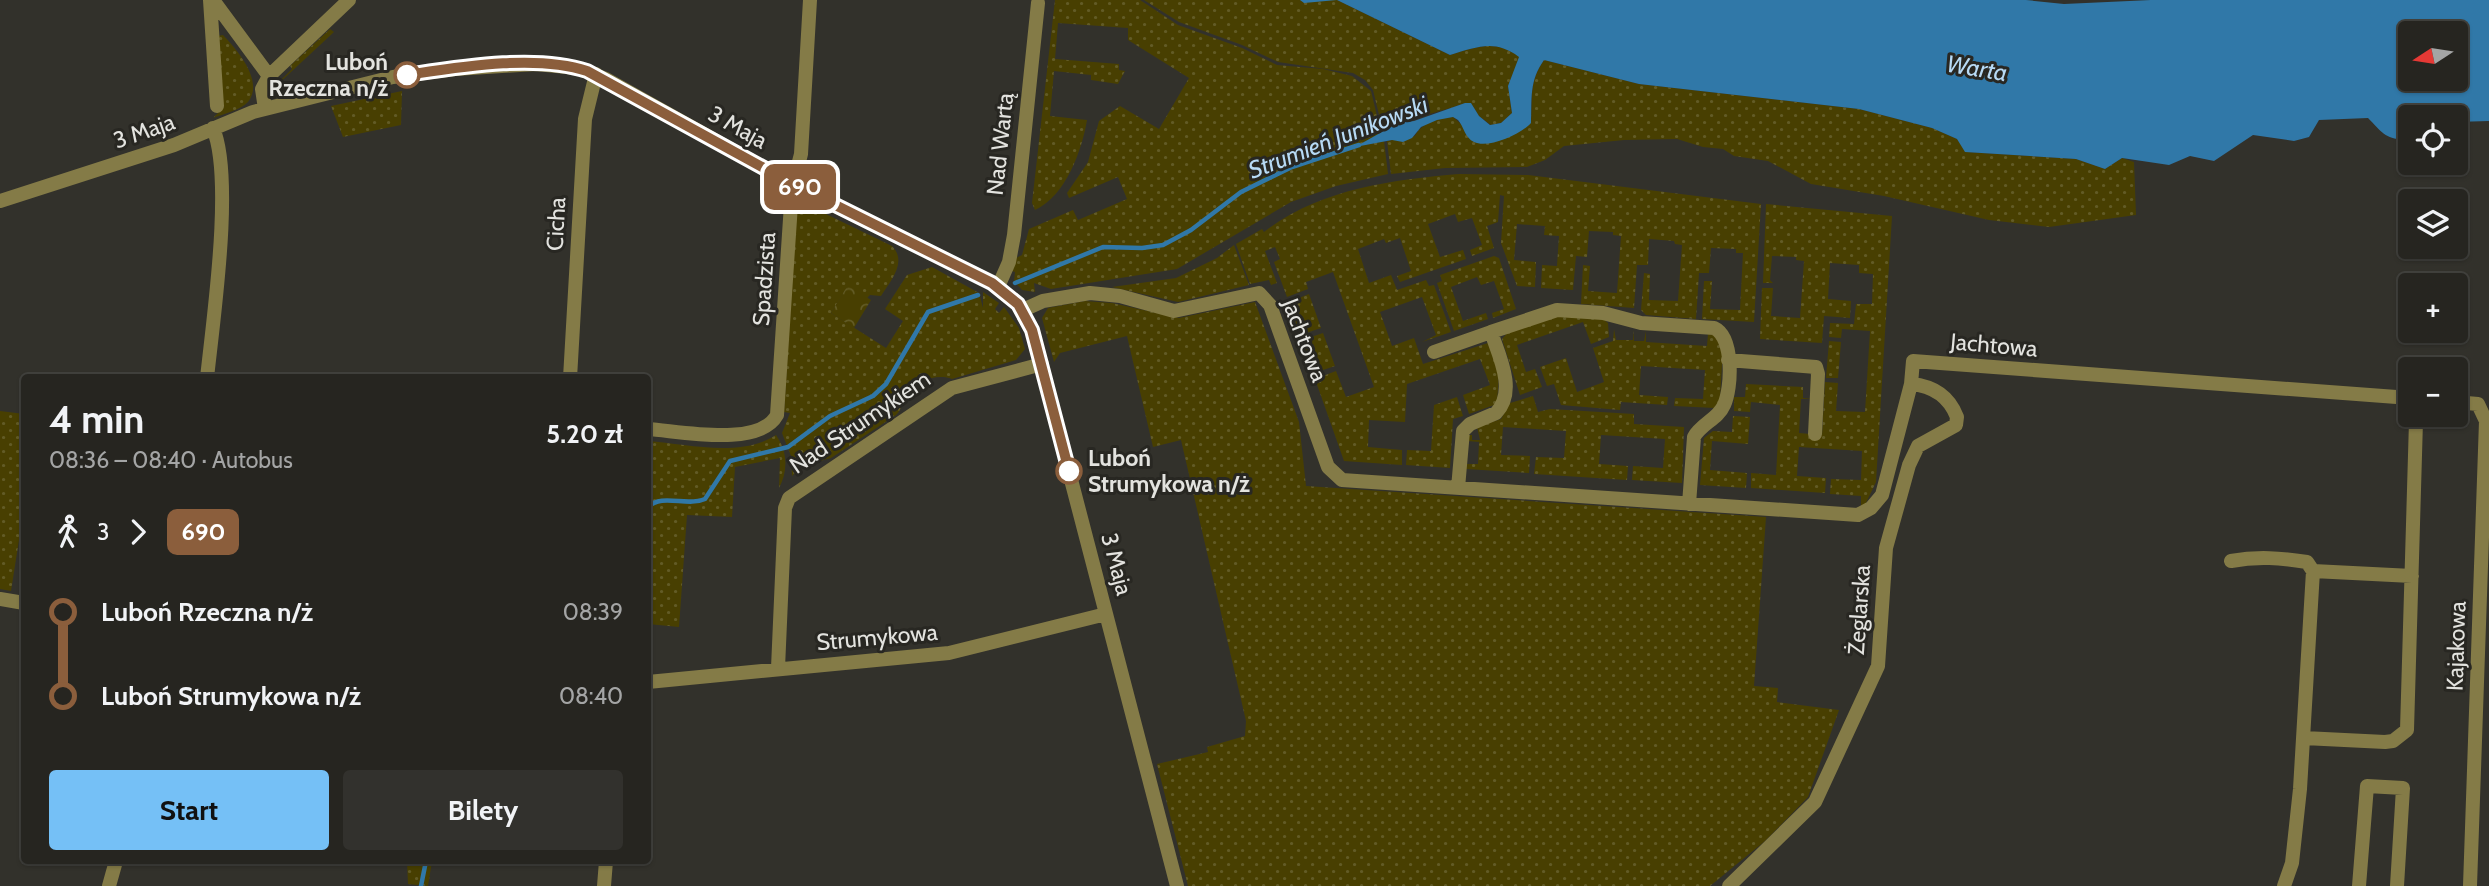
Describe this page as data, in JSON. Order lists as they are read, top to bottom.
{
  "streets": {
    "street": [
      "3 Maja",
      "Nad Wartą",
      "Cicha",
      "Spadzista",
      "Jachtowa",
      "Nad Strumykiem",
      "Żeglarska",
      "Strumykowa",
      "Kajakowa"
    ]
  },
  "crossings": [
    ["3 Maja", "Nad Wartą"],
    ["3 Maja", "Cicha"],
    ["3 Maja", "Spadzista"],
    ["3 Maja", "Jachtowa"],
    ["3 Maja", "Nad Strumykiem"],
    ["3 Maja", "Strumykowa"],
    ["Jachtowa", "Żeglarska"],
    ["Nad Strumykiem", "Strumykowa"]
  ],
  "water": ["Warta", "Strumień Junikowski"],
  "places": ["Luboń Rzeczna n/ż", "Luboń Strumykowa n/ż"],
  "lines": ["bus line 690"],
  "north": "left",
  "page": {
    "on_map": "690",
    "map_buttons": ["+", "−"],
    "heading": ["4 min", "08:36 – 08:40 · Autobus", "5.20 zł"],
    "legs": ["3", "690"],
    "list": [
      {
        "name": "Luboń Rzeczna n/ż",
        "value": "08:39"
      },
      {
        "name": "Luboń Strumykowa n/ż",
        "value": "08:40"
      }
    ],
    "buttons": ["Start", "Bilety"]
  }
}
